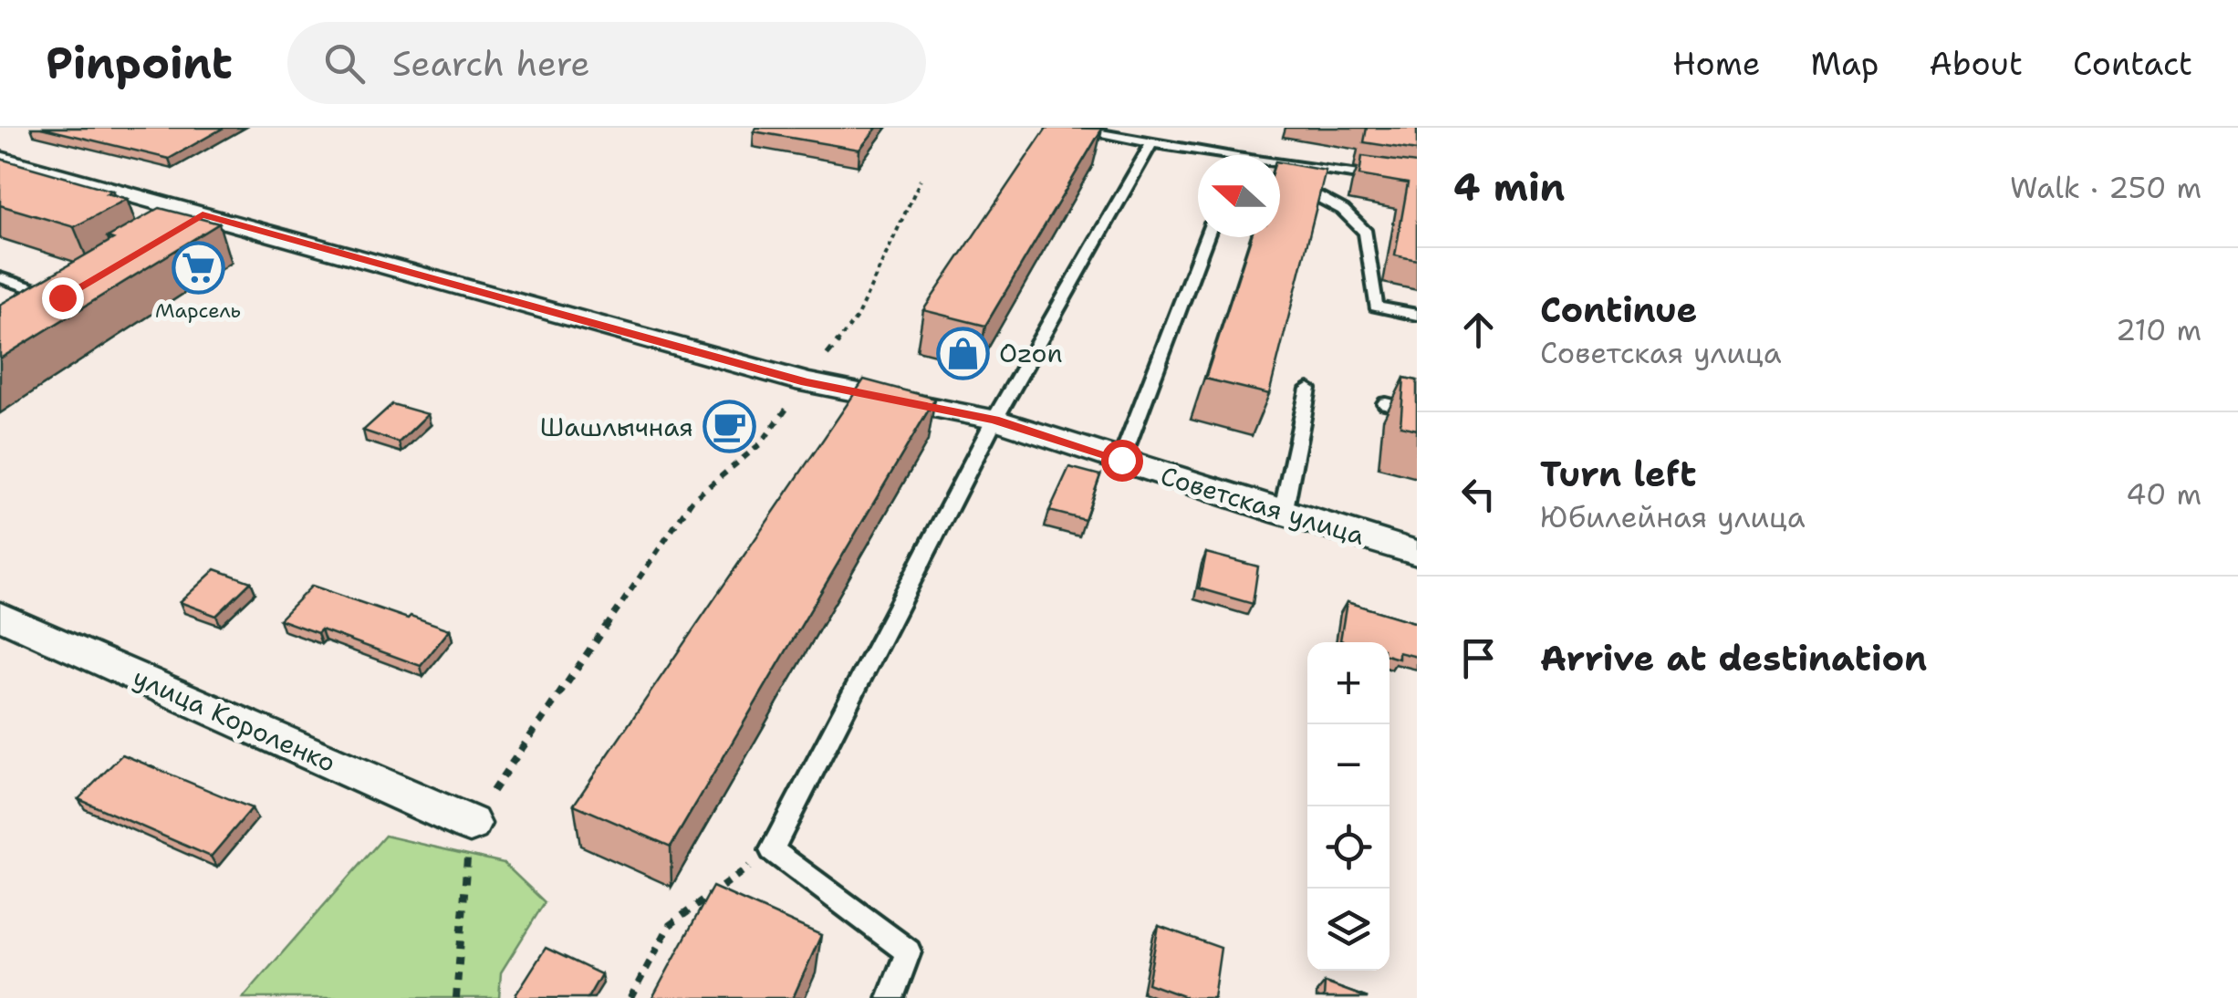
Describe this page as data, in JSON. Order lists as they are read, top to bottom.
{
  "streets": {
    "street": ["Советская улица", "улица Короленко"]
  },
  "places": {
    "supermarket": ["Марсель"],
    "shop": ["Ozon"],
    "cafe": ["Шашлычная"]
  },
  "north": "left",
  "page": {
    "header": "Pinpoint",
    "search": "Search here",
    "nav": [
      "Home",
      "Map",
      "About",
      "Contact"
    ],
    "heading": ["4 min", "Walk · 250 m"],
    "list": [
      ["Continue", "Советская улица", "210 m"],
      ["Turn left", "Юбилейная улица", "40 m"],
      "Arrive at destination"
    ],
    "map_buttons": ["+", "−"]
  }
}
